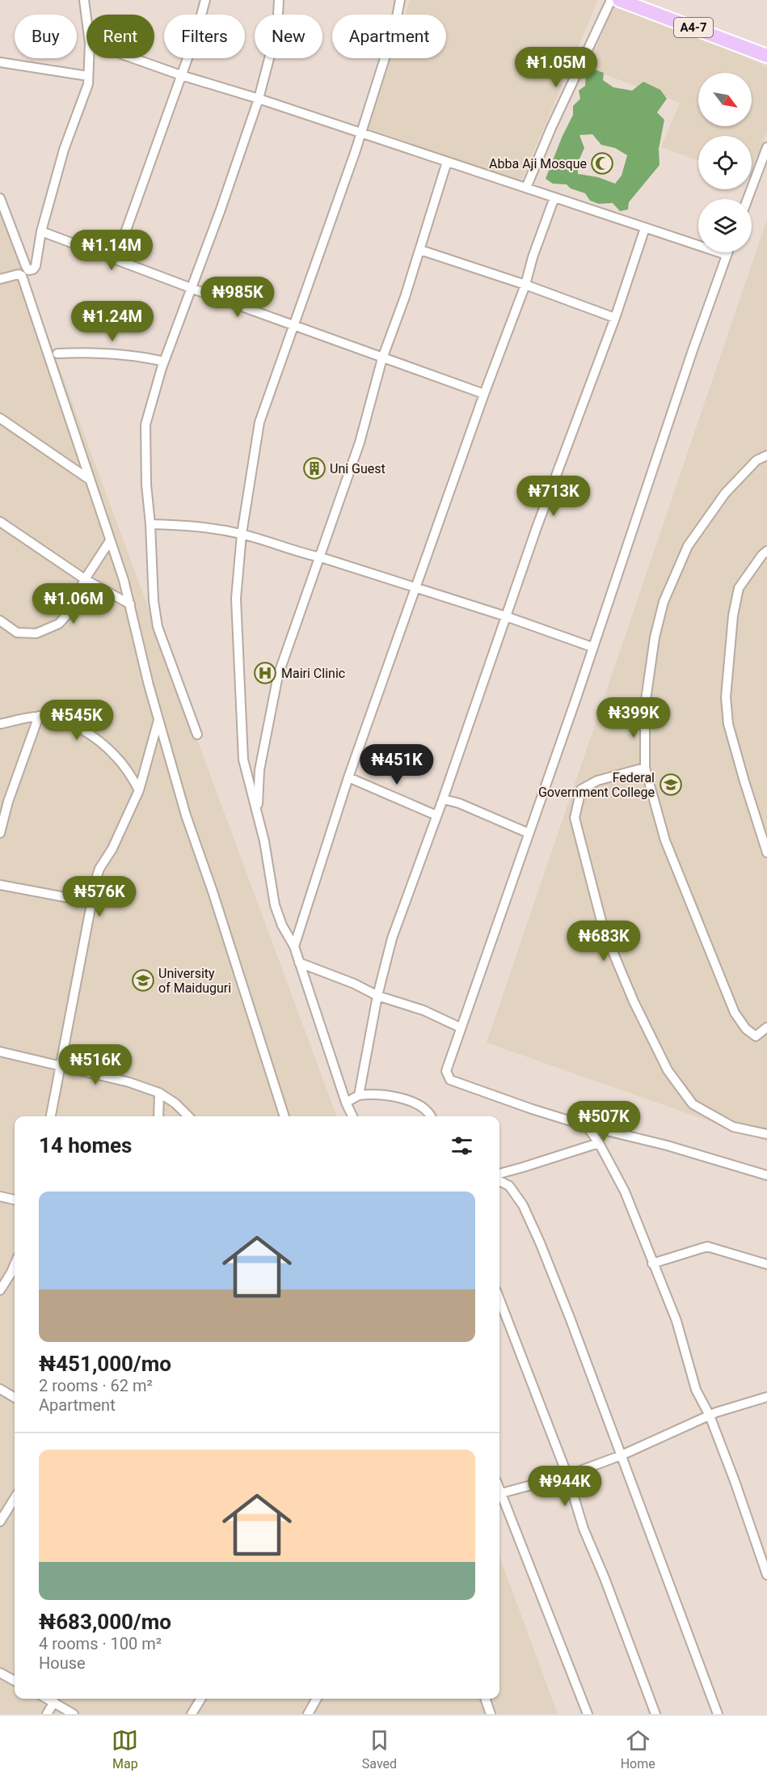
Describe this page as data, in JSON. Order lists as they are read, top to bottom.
{
  "streets": {
    "highway": ["A4-7"]
  },
  "places": {
    "mosque": ["Abba Aji Mosque"],
    "building": ["Uni Guest"],
    "hospital": ["Mairi Clinic"],
    "school or university": ["Federal Government College", "University of Maiduguri"]
  },
  "north": "bottom right",
  "page": {
    "chip": [
      "Buy",
      "Rent",
      "Filters",
      "New",
      "Apartment"
    ],
    "price": [
      "₦1.05M",
      "₦1.14M",
      "₦985K",
      "₦1.24M",
      "₦713K",
      "₦1.06M",
      "₦399K",
      "₦545K",
      "₦451K",
      "₦576K",
      "₦683K",
      "₦516K",
      "₦507K",
      "₦944K"
    ],
    "heading": "14 homes",
    "list": [
      {
        "name": "₦451,000/mo",
        "note": "2 rooms · 62 m² · Apartment"
      },
      {
        "name": "₦683,000/mo",
        "note": "4 rooms · 100 m² · House"
      }
    ],
    "tabs": ["Map", "Saved", "Home"]
  }
}
